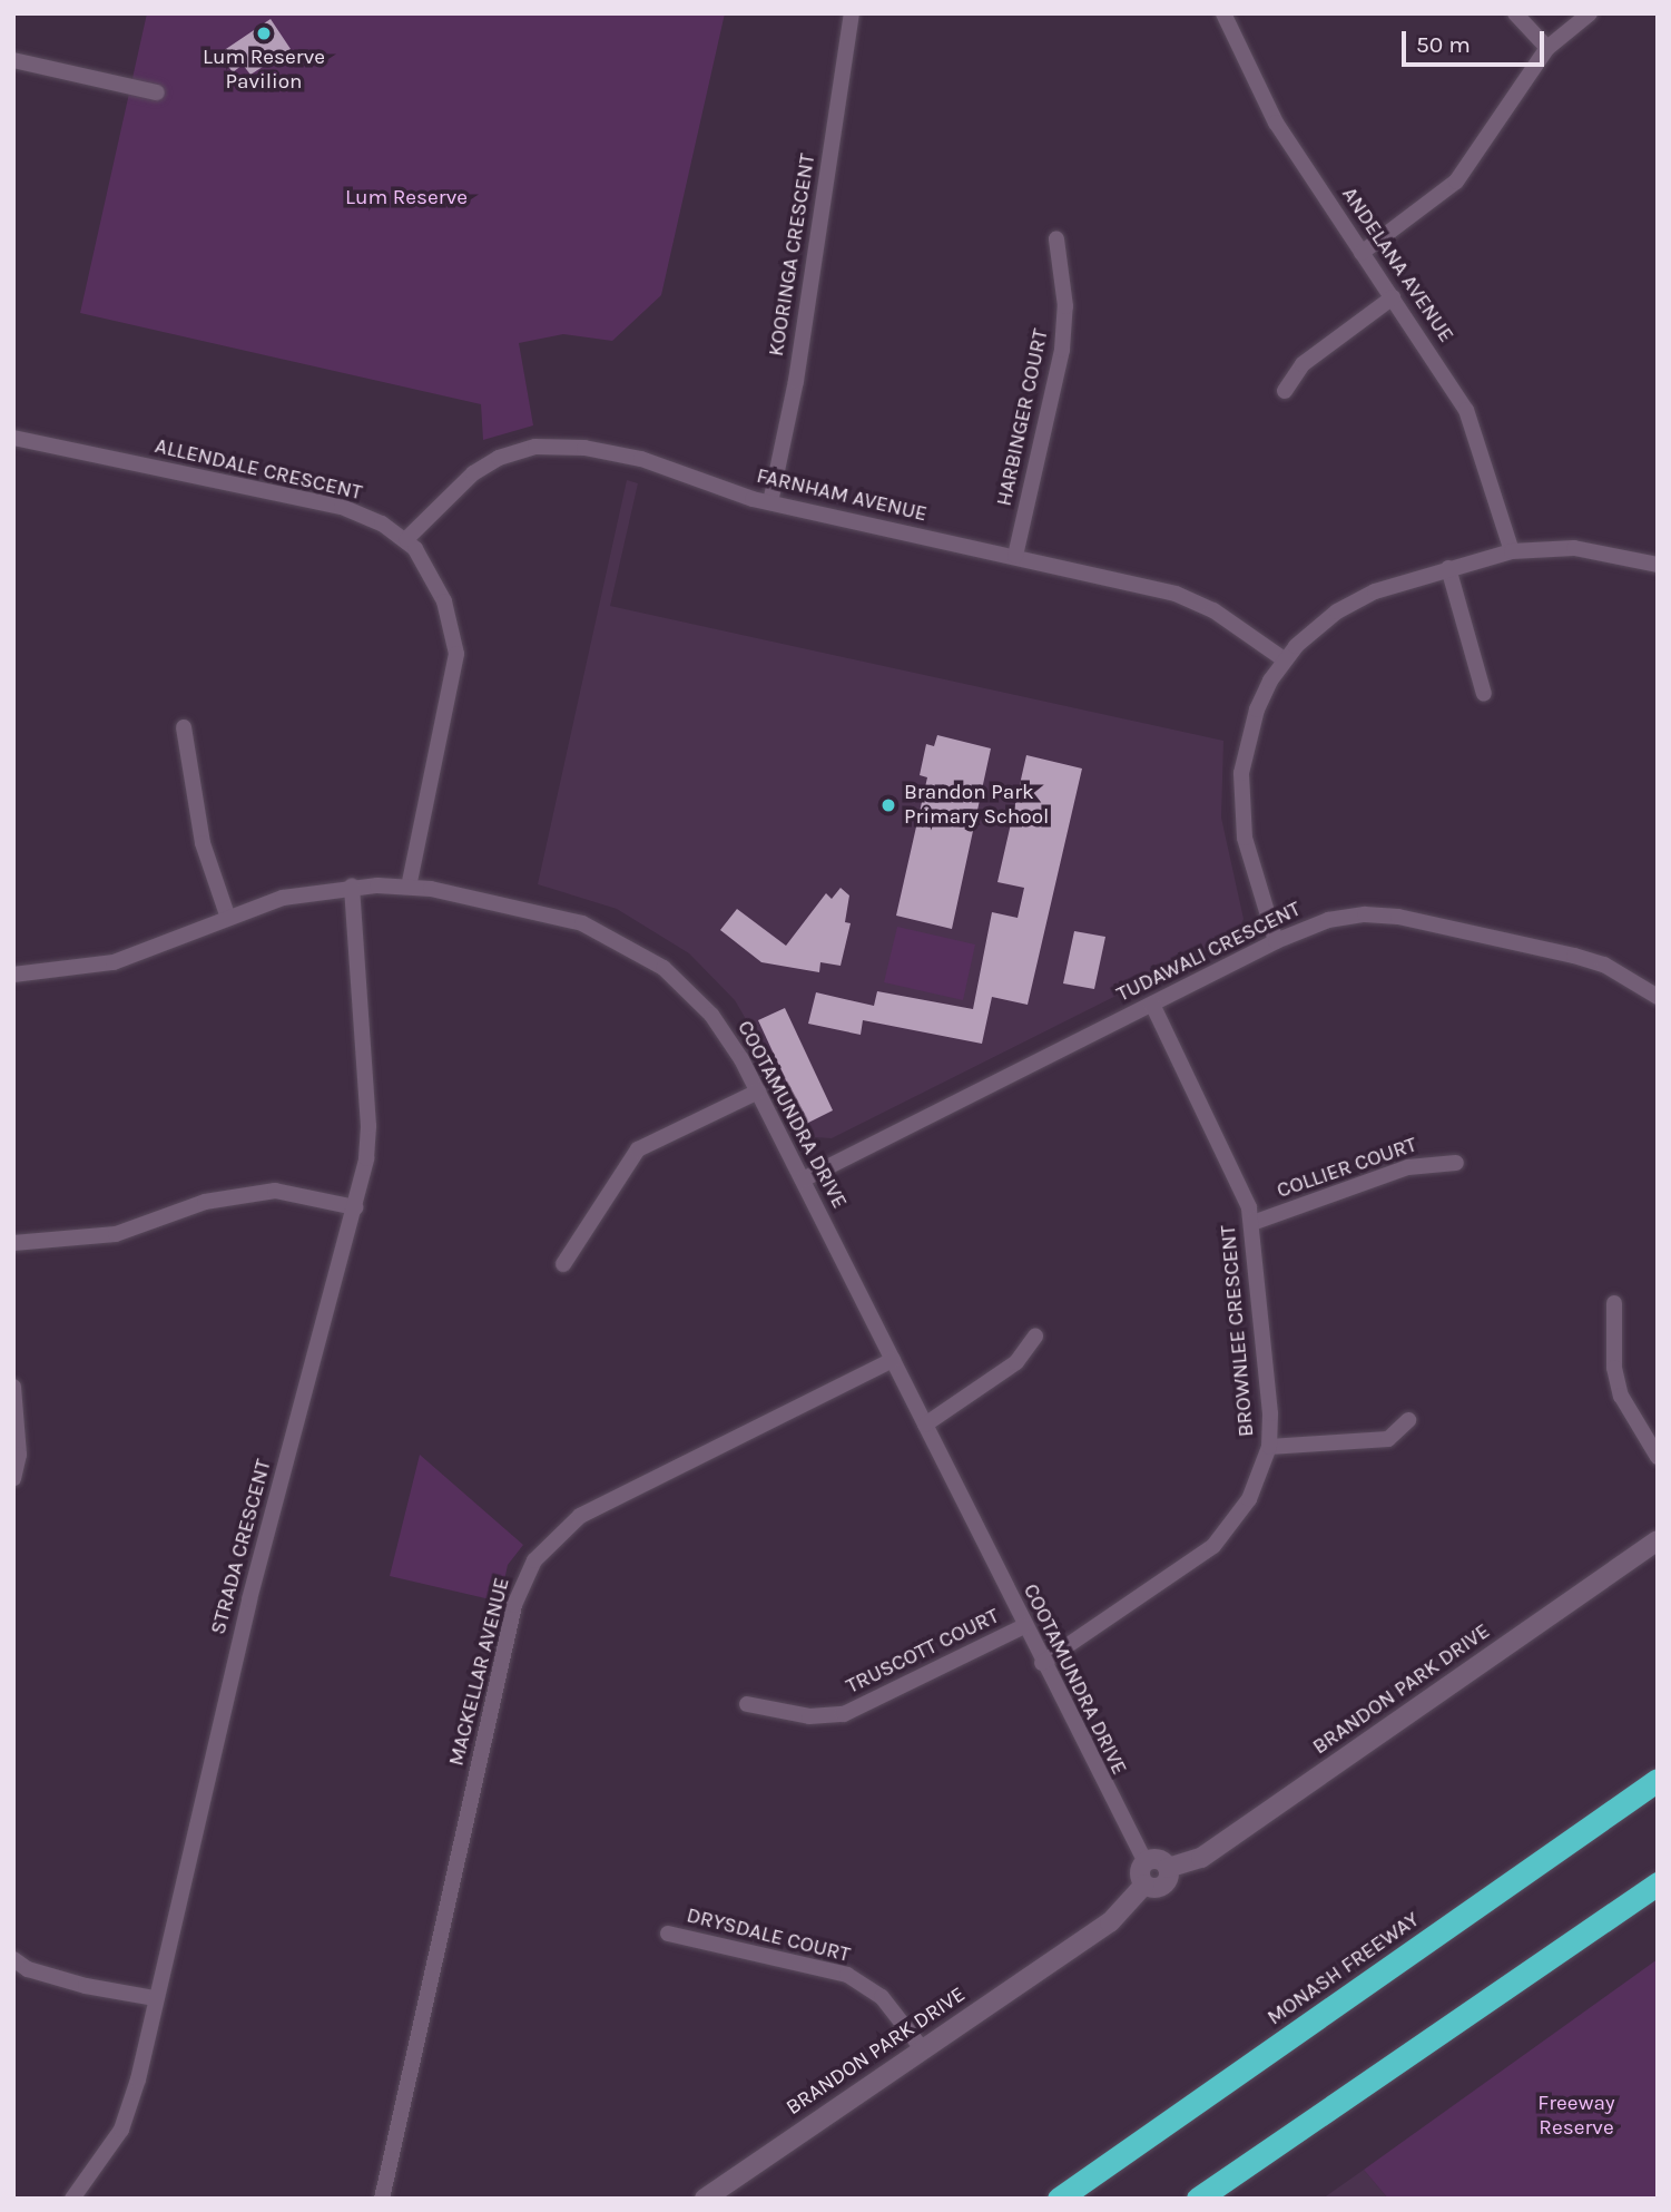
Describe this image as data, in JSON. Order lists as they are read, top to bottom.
{
  "streets": {
    "highway": ["MONASH FREEWAY"],
    "street": [
      "KOORINGA CRESCENT",
      "ANDELANA AVENUE",
      "HARBINGER COURT",
      "ALLENDALE CRESCENT",
      "FARNHAM AVENUE",
      "TUDAWALI CRESCENT",
      "COOTAMUNDRA DRIVE",
      "COLLIER COURT",
      "BROWNLEE CRESCENT",
      "STRADA CRESCENT",
      "TRUSCOTT COURT",
      "MACKELLAR AVENUE",
      "BRANDON PARK DRIVE",
      "DRYSDALE COURT"
    ]
  },
  "crossings": [
    ["KOORINGA CRESCENT", "FARNHAM AVENUE"],
    ["HARBINGER COURT", "FARNHAM AVENUE"],
    ["ALLENDALE CRESCENT", "FARNHAM AVENUE"],
    ["ALLENDALE CRESCENT", "COOTAMUNDRA DRIVE"],
    ["TUDAWALI CRESCENT", "COOTAMUNDRA DRIVE"],
    ["TUDAWALI CRESCENT", "BROWNLEE CRESCENT"],
    ["COOTAMUNDRA DRIVE", "BROWNLEE CRESCENT"],
    ["COOTAMUNDRA DRIVE", "STRADA CRESCENT"],
    ["COOTAMUNDRA DRIVE", "TRUSCOTT COURT"],
    ["COOTAMUNDRA DRIVE", "MACKELLAR AVENUE"],
    ["COOTAMUNDRA DRIVE", "BRANDON PARK DRIVE"],
    ["COLLIER COURT", "BROWNLEE CRESCENT"],
    ["BRANDON PARK DRIVE", "DRYSDALE COURT"]
  ],
  "parks": ["Lum Reserve", "Freeway Reserve"],
  "places": ["Lum Reserve Pavilion", "Brandon Park Primary School"],
  "scale_bar": "50 m"
}
